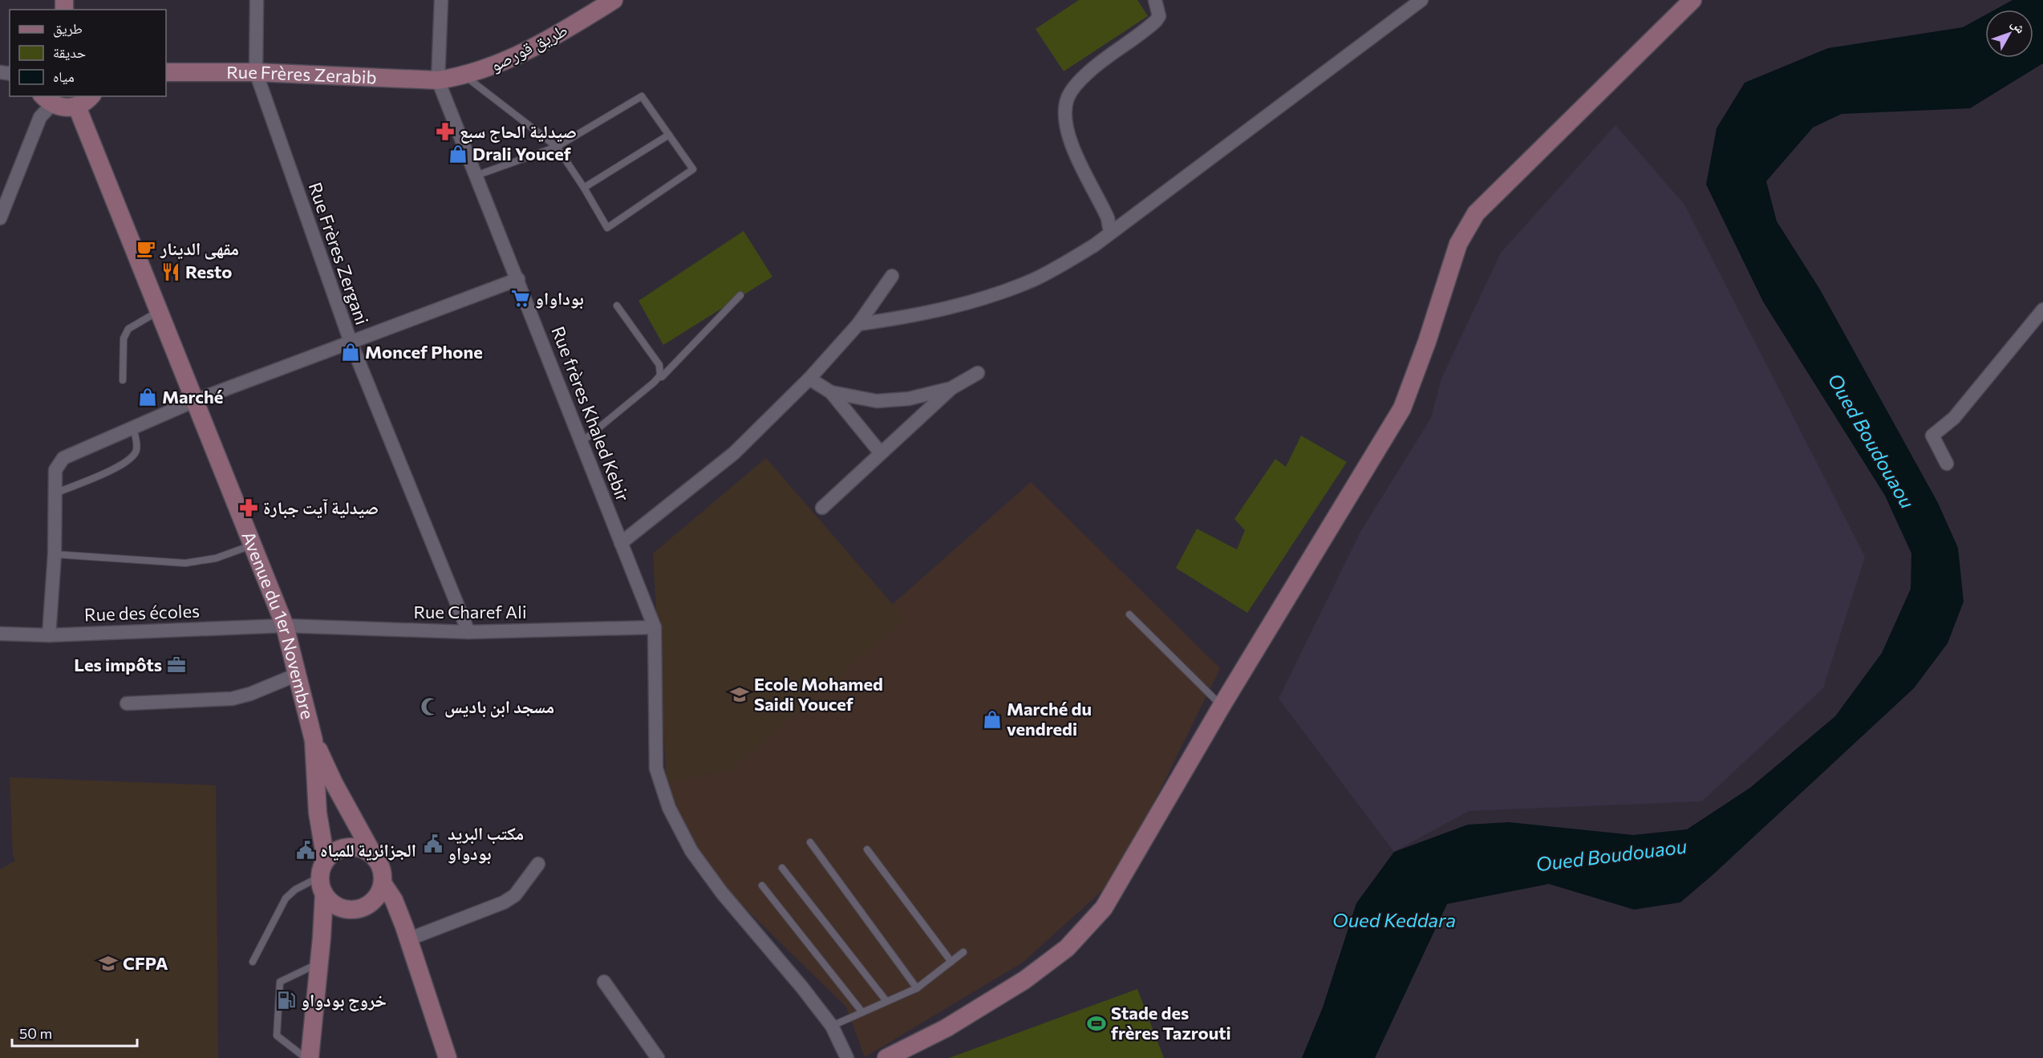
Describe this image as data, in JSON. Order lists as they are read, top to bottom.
{
  "streets": {
    "main road": ["طريق قورصو", "Rue Frères Zerabib", "Avenue du 1er Novembre"],
    "street": [
      "Rue Frères Zergani",
      "Rue frères Khaled Kebir",
      "Rue Charef Ali",
      "Rue des écoles"
    ]
  },
  "crossings": [
    ["طريق قورصو", "Rue Frères Zerabib"],
    ["طريق قورصو", "Rue frères Khaled Kebir"],
    ["Rue Frères Zerabib", "Rue Frères Zergani"],
    ["Rue Frères Zerabib", "Rue frères Khaled Kebir"],
    ["Rue Frères Zergani", "Rue Charef Ali"],
    ["Rue frères Khaled Kebir", "Rue Charef Ali"],
    ["Rue Charef Ali", "Rue des écoles"],
    ["Rue Charef Ali", "Avenue du 1er Novembre"],
    ["Rue des écoles", "Avenue du 1er Novembre"]
  ],
  "water": ["Oued Boudouaou", "Oued Keddara"],
  "places": {
    "pharmacy": ["صيدلية الحاج سبع", "صيدلية آيت جبارة"],
    "shop": [
      "Drali Youcef",
      "Moncef Phone",
      "Marché",
      "Marché du vendredi"
    ],
    "cafe": ["مقهى الدينار"],
    "restaurant": ["Resto"],
    "supermarket": ["بوداواو"],
    "office": ["Les impôts"],
    "school or university": ["Ecole Mohamed Saidi Youcef", "CFPA"],
    "mosque": ["مسجد ابن باديس"],
    "public building": ["مكتب البريد بودواو", "الجزائرية للمياه"],
    "fuel station": ["خروج بودواو"],
    "sports": ["Stade des frères Tazrouti"]
  },
  "legend": ["طريق", "حديقة", "مياه"],
  "scale_bar": "50 m",
  "north": "top right"
}
